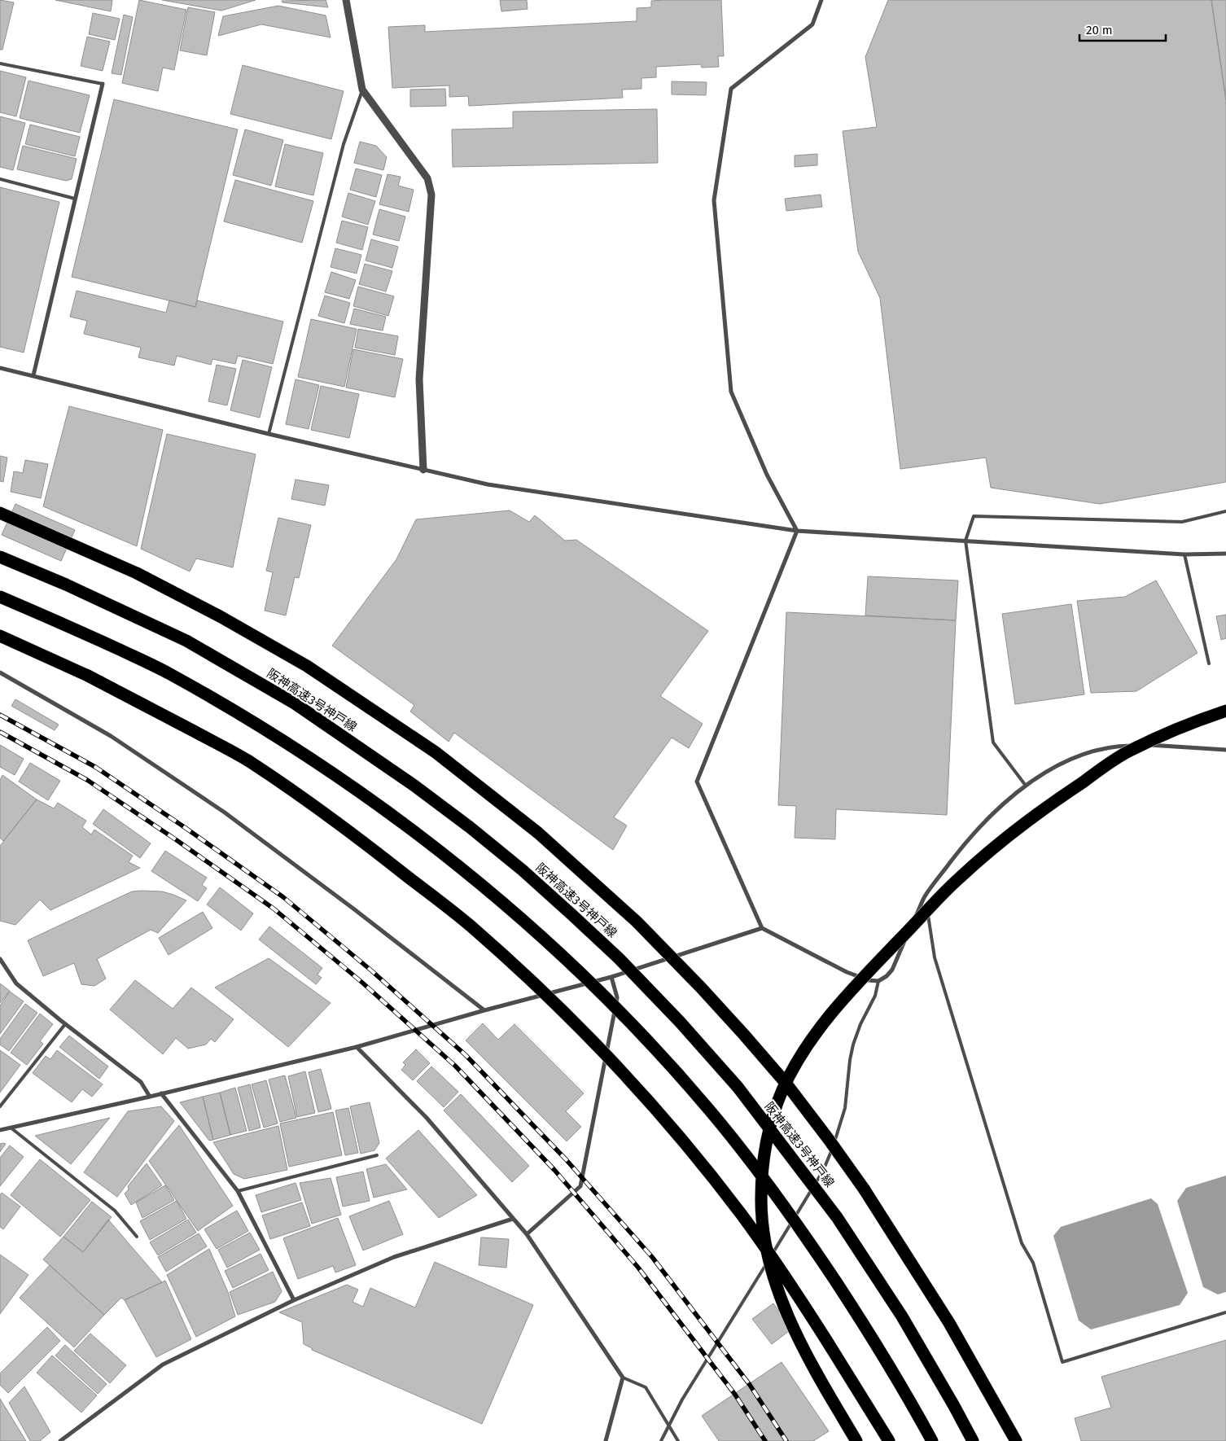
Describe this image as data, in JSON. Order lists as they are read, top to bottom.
{
  "streets": {
    "highway": ["阪神高速3号神戸線"]
  },
  "scale_bar": "20 m"
}
